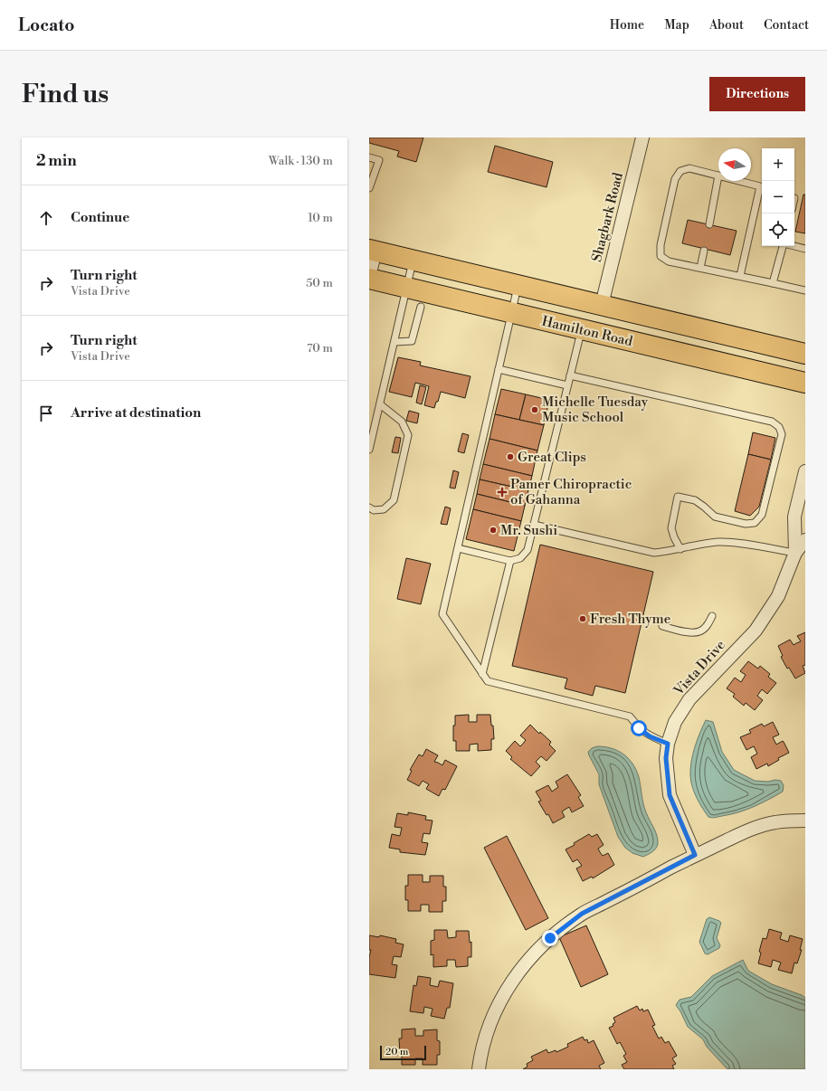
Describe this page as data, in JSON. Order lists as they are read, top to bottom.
{
  "streets": {
    "main road": ["Hamilton Road"],
    "street": ["Shagbark Road", "Vista Drive"]
  },
  "places": {
    "other": [
      "Michelle Tuesday Music School",
      "Great Clips",
      "Mr. Sushi",
      "Fresh Thyme"
    ],
    "health": ["Pamer Chiropractic of Gahanna"]
  },
  "scale_bar": "20 m",
  "north": "left",
  "page": {
    "header": "Locato",
    "nav": [
      "Home",
      "Map",
      "About",
      "Contact"
    ],
    "buttons": "Directions",
    "title": "Find us",
    "heading": ["2 min", "Walk · 130 m"],
    "map_buttons": ["+", "−"],
    "list": [
      ["Continue", "10 m"],
      ["Turn right", "Vista Drive", "50 m"],
      ["Turn right", "Vista Drive", "70 m"],
      "Arrive at destination"
    ],
    "scale": "20 m"
  }
}
